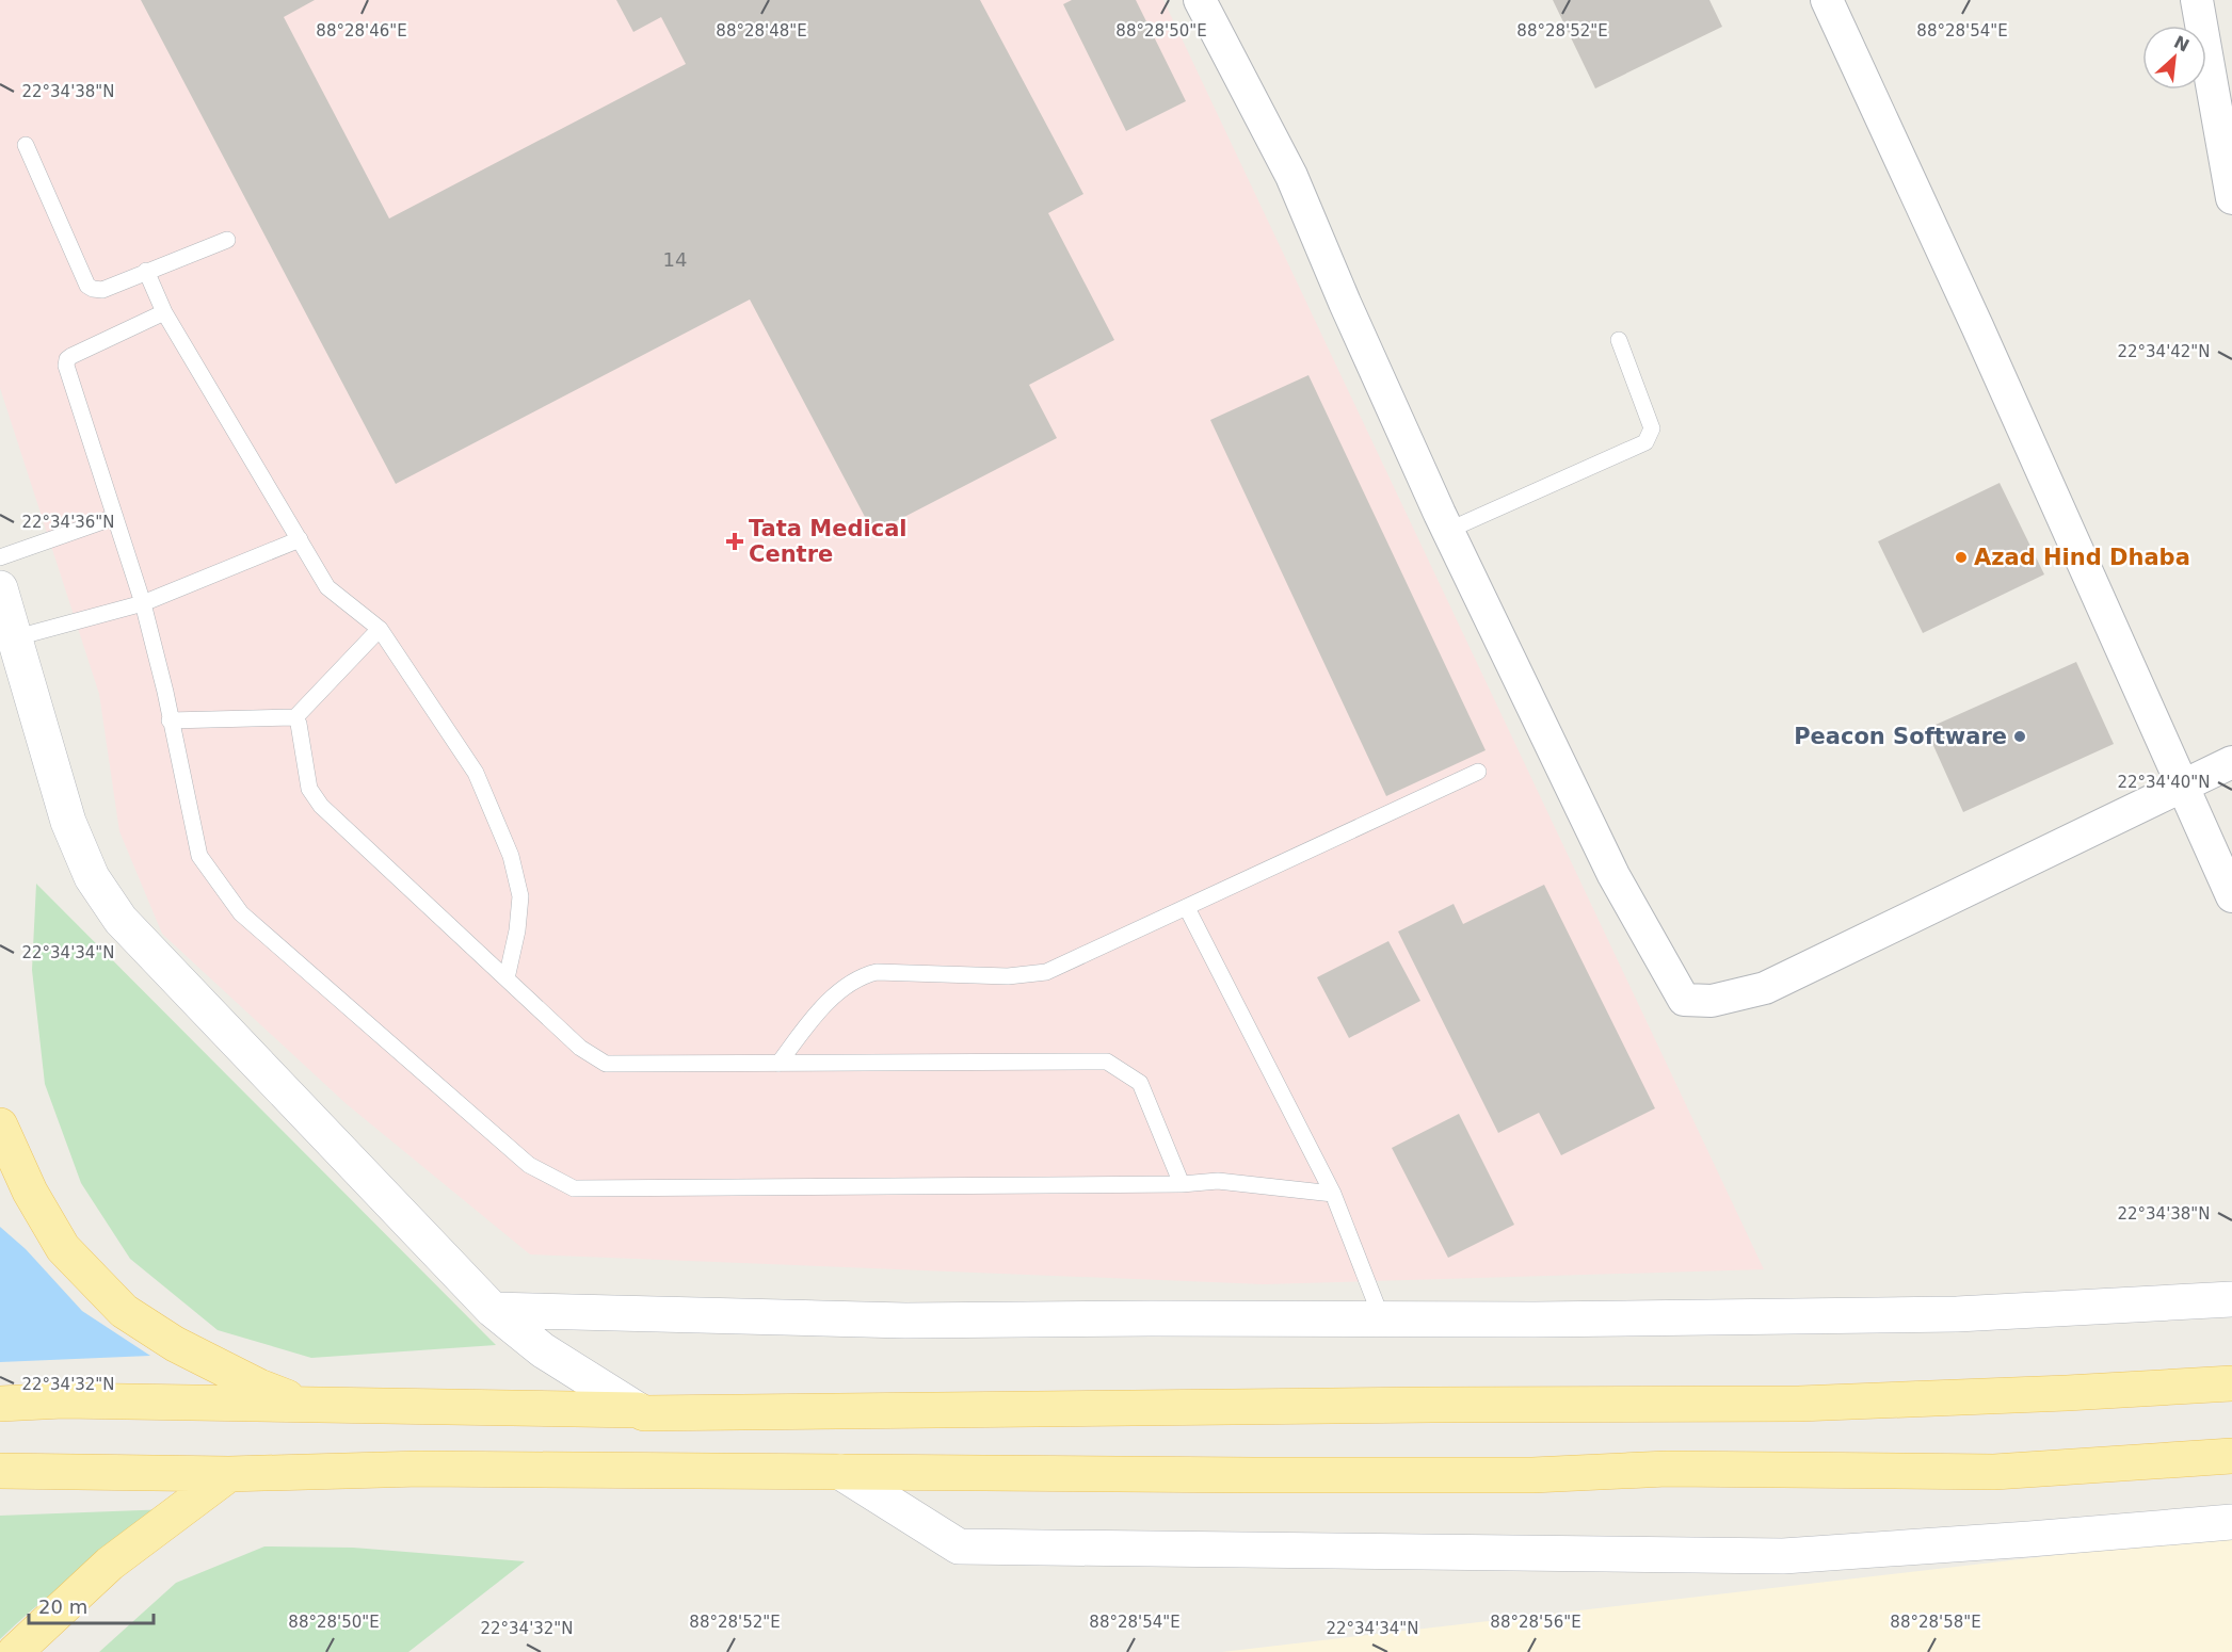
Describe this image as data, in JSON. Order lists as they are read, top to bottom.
{
  "places": {
    "health": ["Tata Medical Centre"],
    "other": ["Azad Hind Dhaba", "Peacon Software"]
  },
  "house_numbers": ["14"],
  "scale_bar": "20 m",
  "north": "top right",
  "coordinates": [
    "88°28'46\"E",
    "88°28'48\"E",
    "88°28'50\"E",
    "88°28'52\"E",
    "88°28'54\"E",
    "22°34'38\"N",
    "22°34'42\"N",
    "22°34'36\"N",
    "22°34'40\"N",
    "22°34'34\"N",
    "22°34'32\"N",
    "88°28'56\"E",
    "88°28'58\"E"
  ]
}
